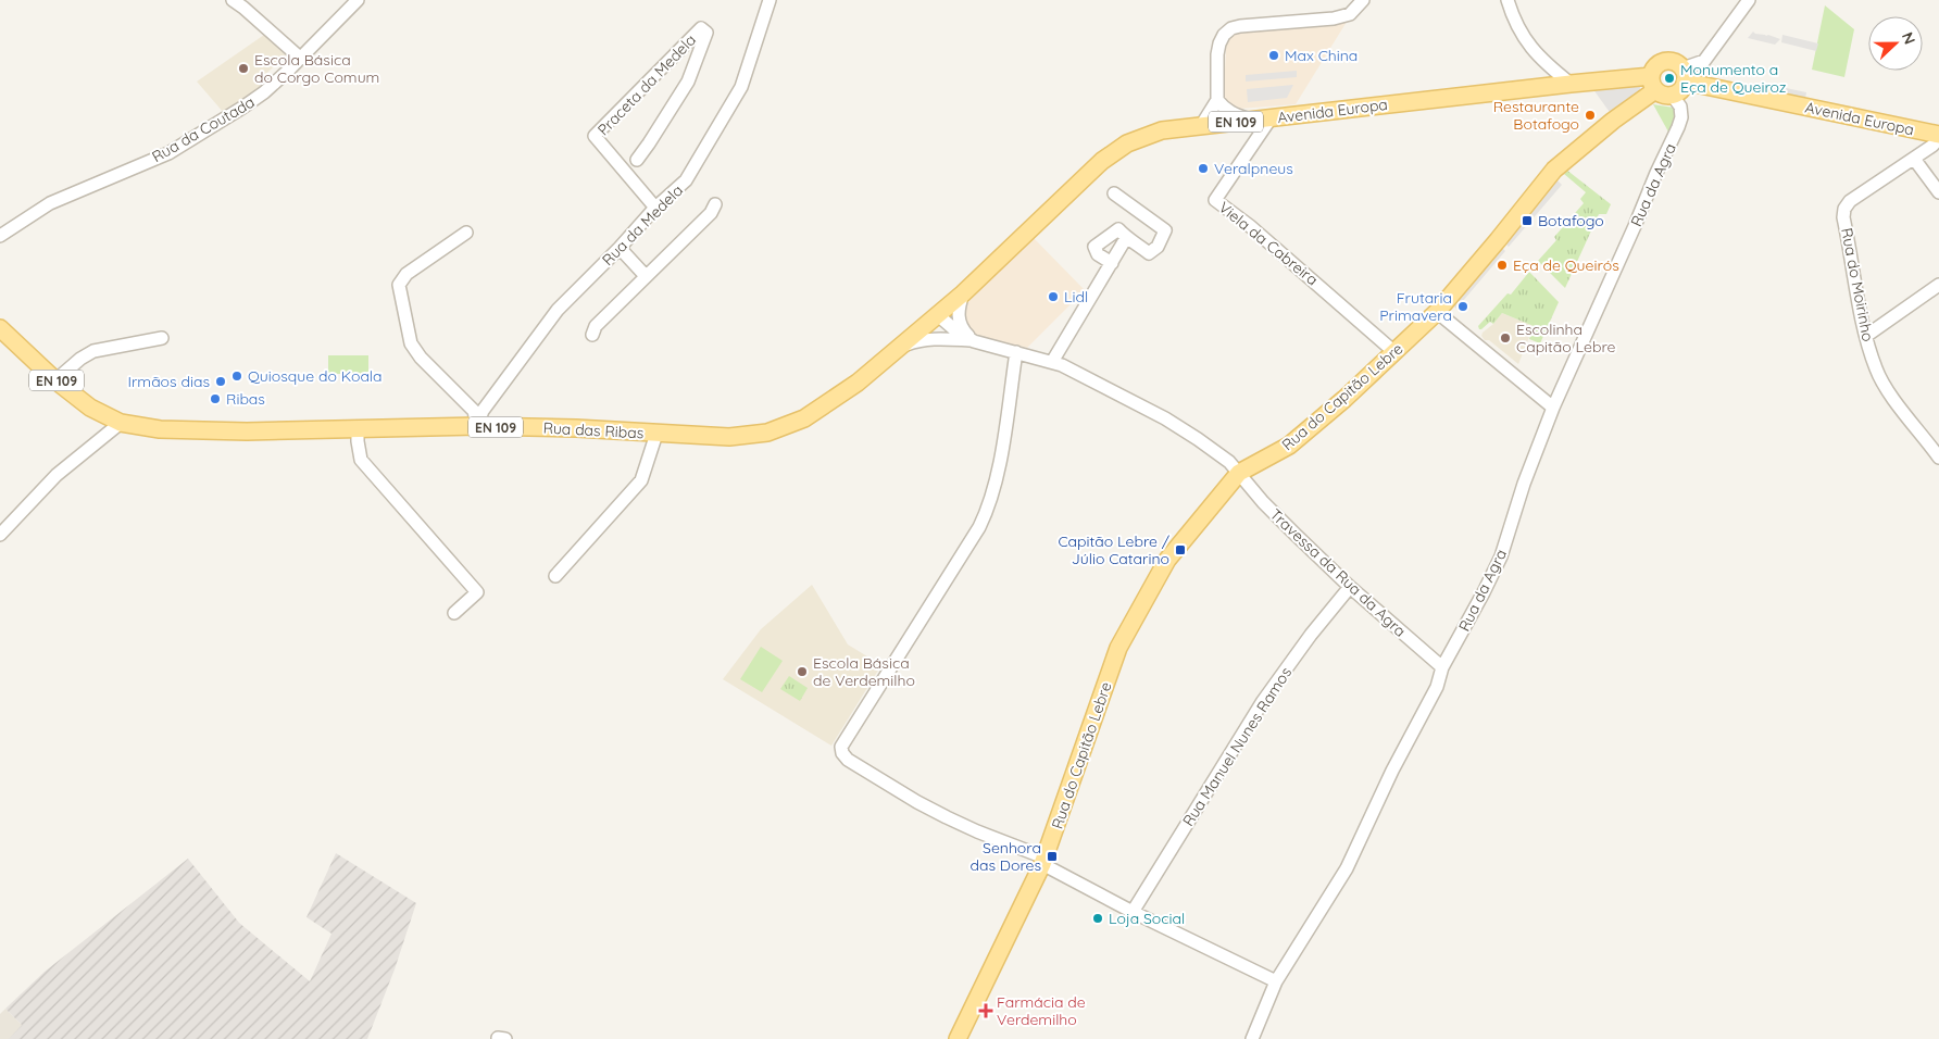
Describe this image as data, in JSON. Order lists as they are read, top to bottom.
{
  "streets": {
    "main road": [
      "Avenida Europa",
      "EN 109",
      "Rua do Capitão Lebre",
      "Rua das Ribas"
    ],
    "street": [
      "Praceta da Medela",
      "Rua da Coutada",
      "Rua da Agra",
      "Rua da Medela",
      "Viela da Cabreira",
      "Rua do Moirinho",
      "Travessa da Rua da Agra",
      "Rua Manuel Nunes Ramos"
    ]
  },
  "crossings": [
    ["Praceta da Medela", "Rua da Medela"],
    ["Avenida Europa", "Rua da Agra"],
    ["Avenida Europa", "Viela da Cabreira"],
    ["Avenida Europa", "Rua do Moirinho"],
    ["Avenida Europa", "Rua do Capitão Lebre"],
    ["Avenida Europa", "Rua das Ribas"],
    ["EN 109", "Rua das Ribas"],
    ["Rua da Agra", "Rua do Capitão Lebre"],
    ["Rua da Agra", "Travessa da Rua da Agra"],
    ["Rua da Medela", "Rua das Ribas"],
    ["Viela da Cabreira", "Rua do Capitão Lebre"],
    ["Rua do Capitão Lebre", "Travessa da Rua da Agra"],
    ["Travessa da Rua da Agra", "Rua Manuel Nunes Ramos"]
  ],
  "places": {
    "other": [
      "Max China",
      "Escola Básica do Corgo Comum",
      "Monumento a Eça de Queiroz",
      "Restaurante Botafogo",
      "Veralpneus",
      "Eça de Queirós",
      "Lidl",
      "Frutaria Primavera",
      "Escolinha Capitão Lebre",
      "Quiosque do Koala",
      "Irmãos dias",
      "Ribas",
      "Escola Básica de Verdemilho",
      "Loja Social"
    ],
    "transit": ["Botafogo", "Capitão Lebre / Júlio Catarino", "Senhora das Dores"],
    "health": ["Farmácia de Verdemilho"]
  },
  "north": "right"
}
